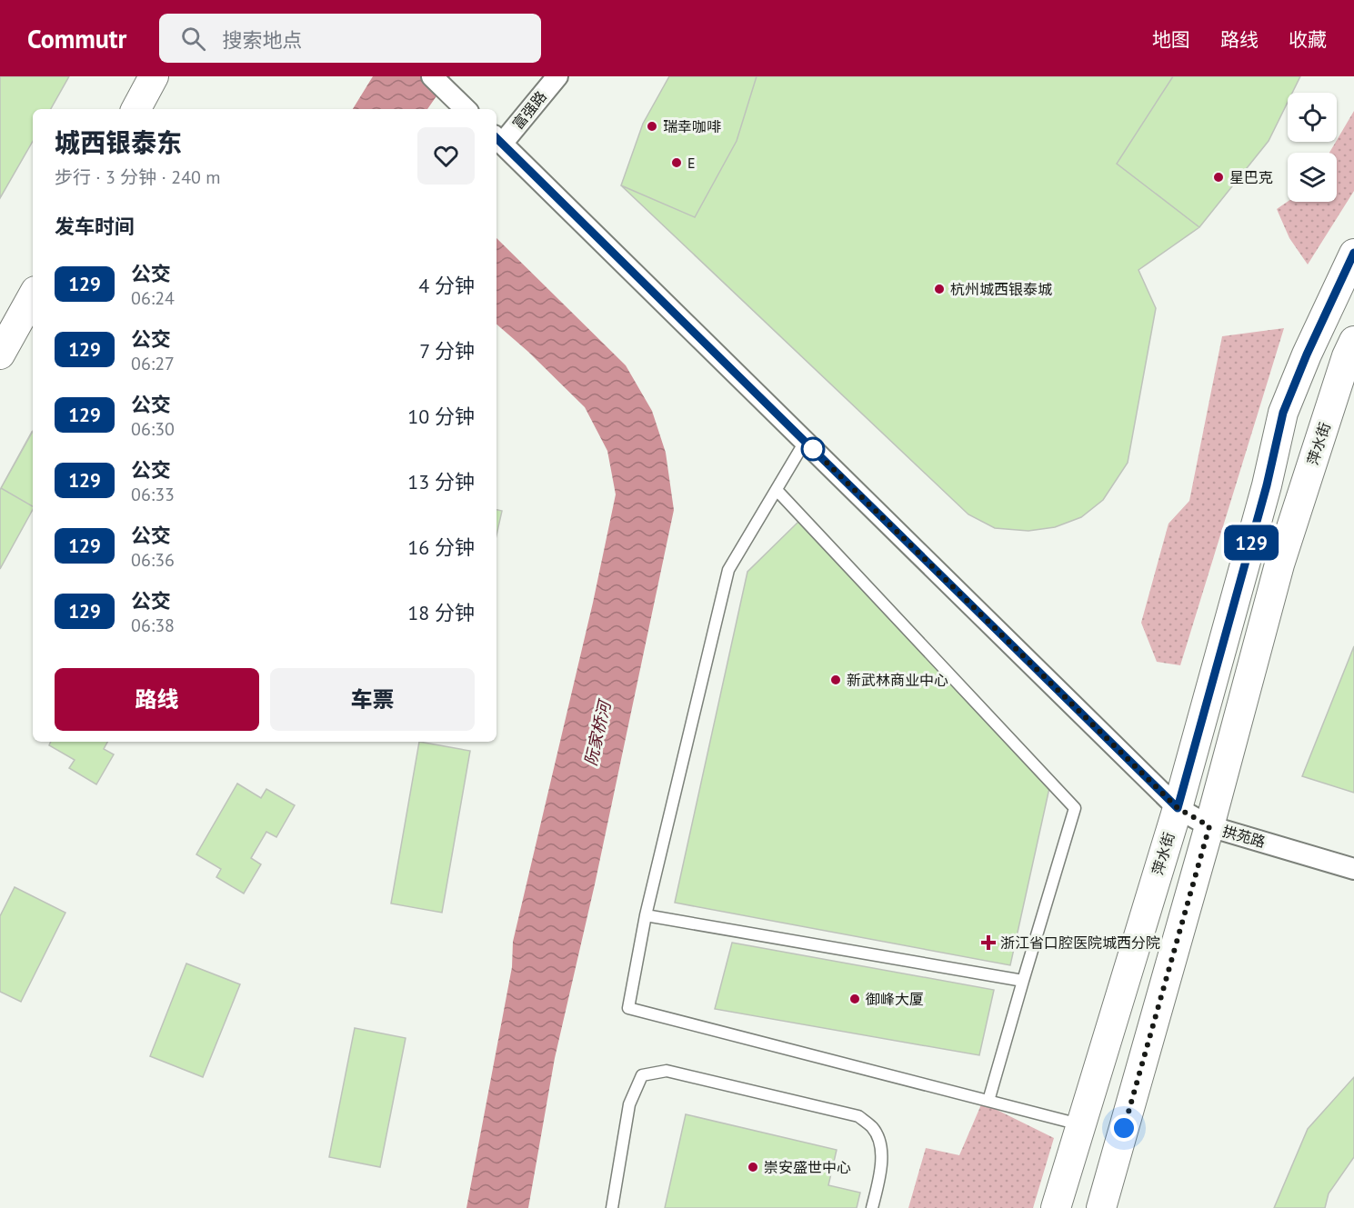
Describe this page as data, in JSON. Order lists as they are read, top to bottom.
{
  "streets": {
    "main road": ["萍水街"],
    "street": ["富强路", "拱苑路"]
  },
  "crossings": [
    ["富强路", "拱苑路"],
    ["萍水街", "拱苑路"]
  ],
  "water": ["阮家桥河"],
  "places": {
    "other": [
      "瑞幸咖啡",
      "E",
      "星巴克",
      "杭州城西银泰城",
      "新武林商业中心",
      "御峰大厦",
      "崇安盛世中心"
    ],
    "health": ["浙江省口腔医院城西分院"]
  },
  "lines": ["bus line 129"],
  "page": {
    "header": "Commutr",
    "search": "搜索地点",
    "nav": ["地图", "路线", "收藏"],
    "on_map": "129",
    "heading": [
      ["城西银泰东", "步行 · 3 分钟 · 240 m"],
      "发车时间"
    ],
    "list": [
      {
        "mark": "129",
        "name": "公交",
        "note": "06:24",
        "value": "4 分钟"
      },
      {
        "mark": "129",
        "name": "公交",
        "note": "06:27",
        "value": "7 分钟"
      },
      {
        "mark": "129",
        "name": "公交",
        "note": "06:30",
        "value": "10 分钟"
      },
      {
        "mark": "129",
        "name": "公交",
        "note": "06:33",
        "value": "13 分钟"
      },
      {
        "mark": "129",
        "name": "公交",
        "note": "06:36",
        "value": "16 分钟"
      },
      {
        "mark": "129",
        "name": "公交",
        "note": "06:38",
        "value": "18 分钟"
      }
    ],
    "buttons": ["路线", "车票"]
  }
}
